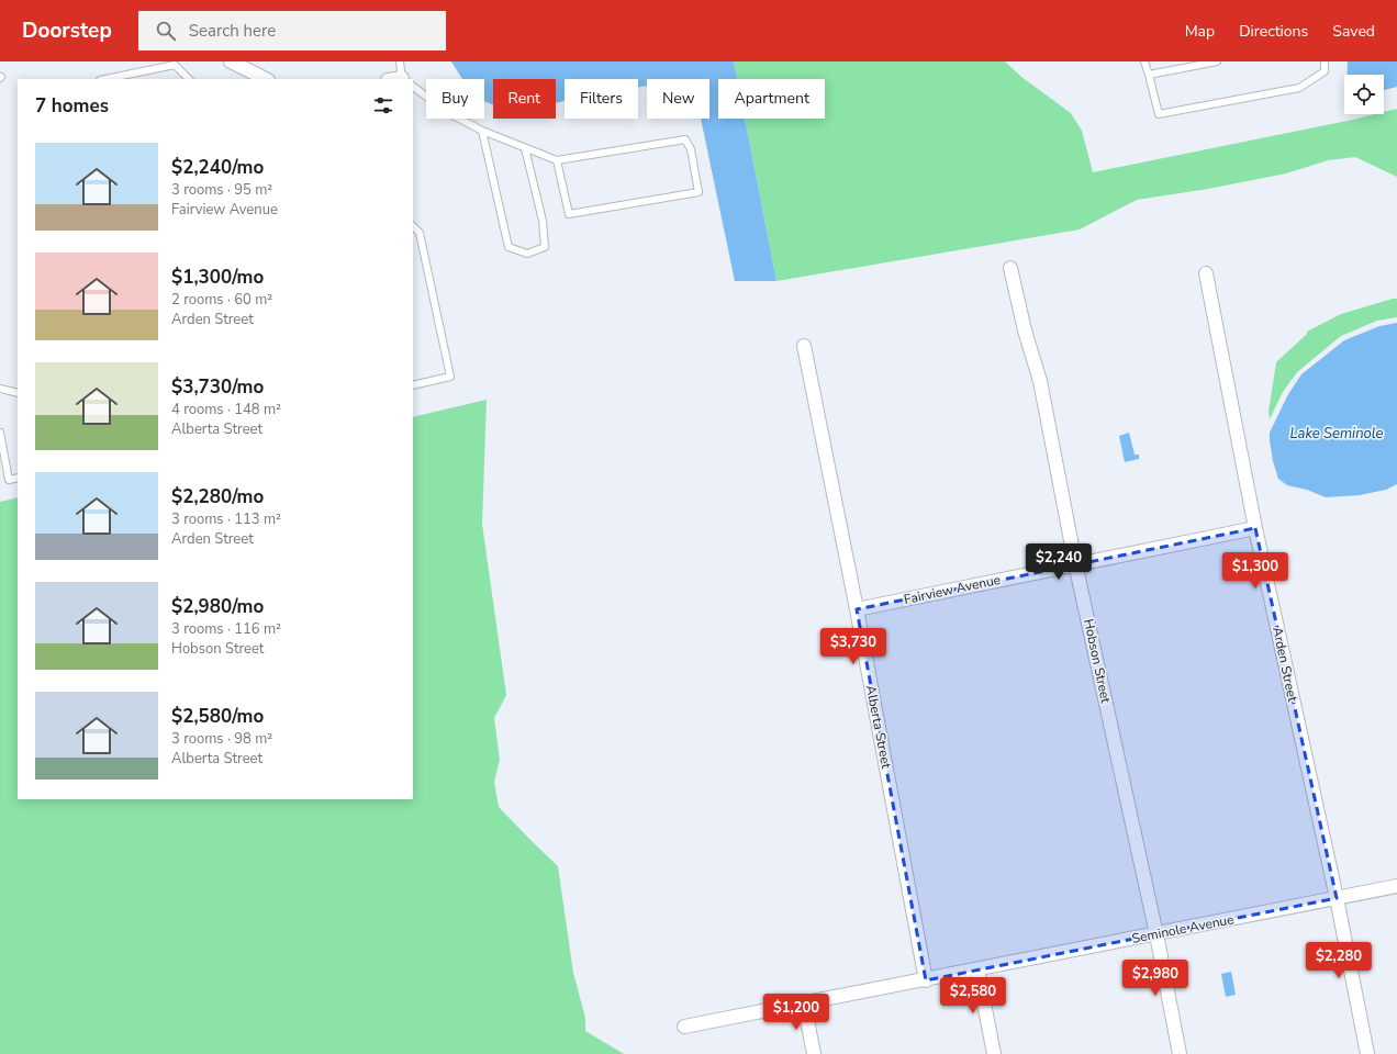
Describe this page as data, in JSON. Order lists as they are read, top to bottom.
{
  "streets": {
    "street": [
      "Fairview Avenue",
      "Hobson Street",
      "Arden Street",
      "Alberta Street",
      "Seminole Avenue"
    ]
  },
  "crossings": [
    ["Fairview Avenue", "Hobson Street"],
    ["Fairview Avenue", "Arden Street"],
    ["Fairview Avenue", "Alberta Street"],
    ["Hobson Street", "Seminole Avenue"],
    ["Arden Street", "Seminole Avenue"],
    ["Alberta Street", "Seminole Avenue"]
  ],
  "water": ["Lake Seminole"],
  "page": {
    "header": "Doorstep",
    "search": "Search here",
    "nav": ["Map", "Directions", "Saved"],
    "chip": [
      "Buy",
      "Rent",
      "Filters",
      "New",
      "Apartment"
    ],
    "heading": "7 homes",
    "list": [
      {
        "name": "$2,240/mo",
        "note": "3 rooms · 95 m² · Fairview Avenue"
      },
      {
        "name": "$1,300/mo",
        "note": "2 rooms · 60 m² · Arden Street"
      },
      {
        "name": "$3,730/mo",
        "note": "4 rooms · 148 m² · Alberta Street"
      },
      {
        "name": "$2,280/mo",
        "note": "3 rooms · 113 m² · Arden Street"
      },
      {
        "name": "$2,980/mo",
        "note": "3 rooms · 116 m² · Hobson Street"
      },
      {
        "name": "$2,580/mo",
        "note": "3 rooms · 98 m² · Alberta Street"
      }
    ],
    "price": [
      "$2,240",
      "$1,300",
      "$3,730",
      "$2,280",
      "$2,980",
      "$2,580",
      "$1,200"
    ]
  }
}
